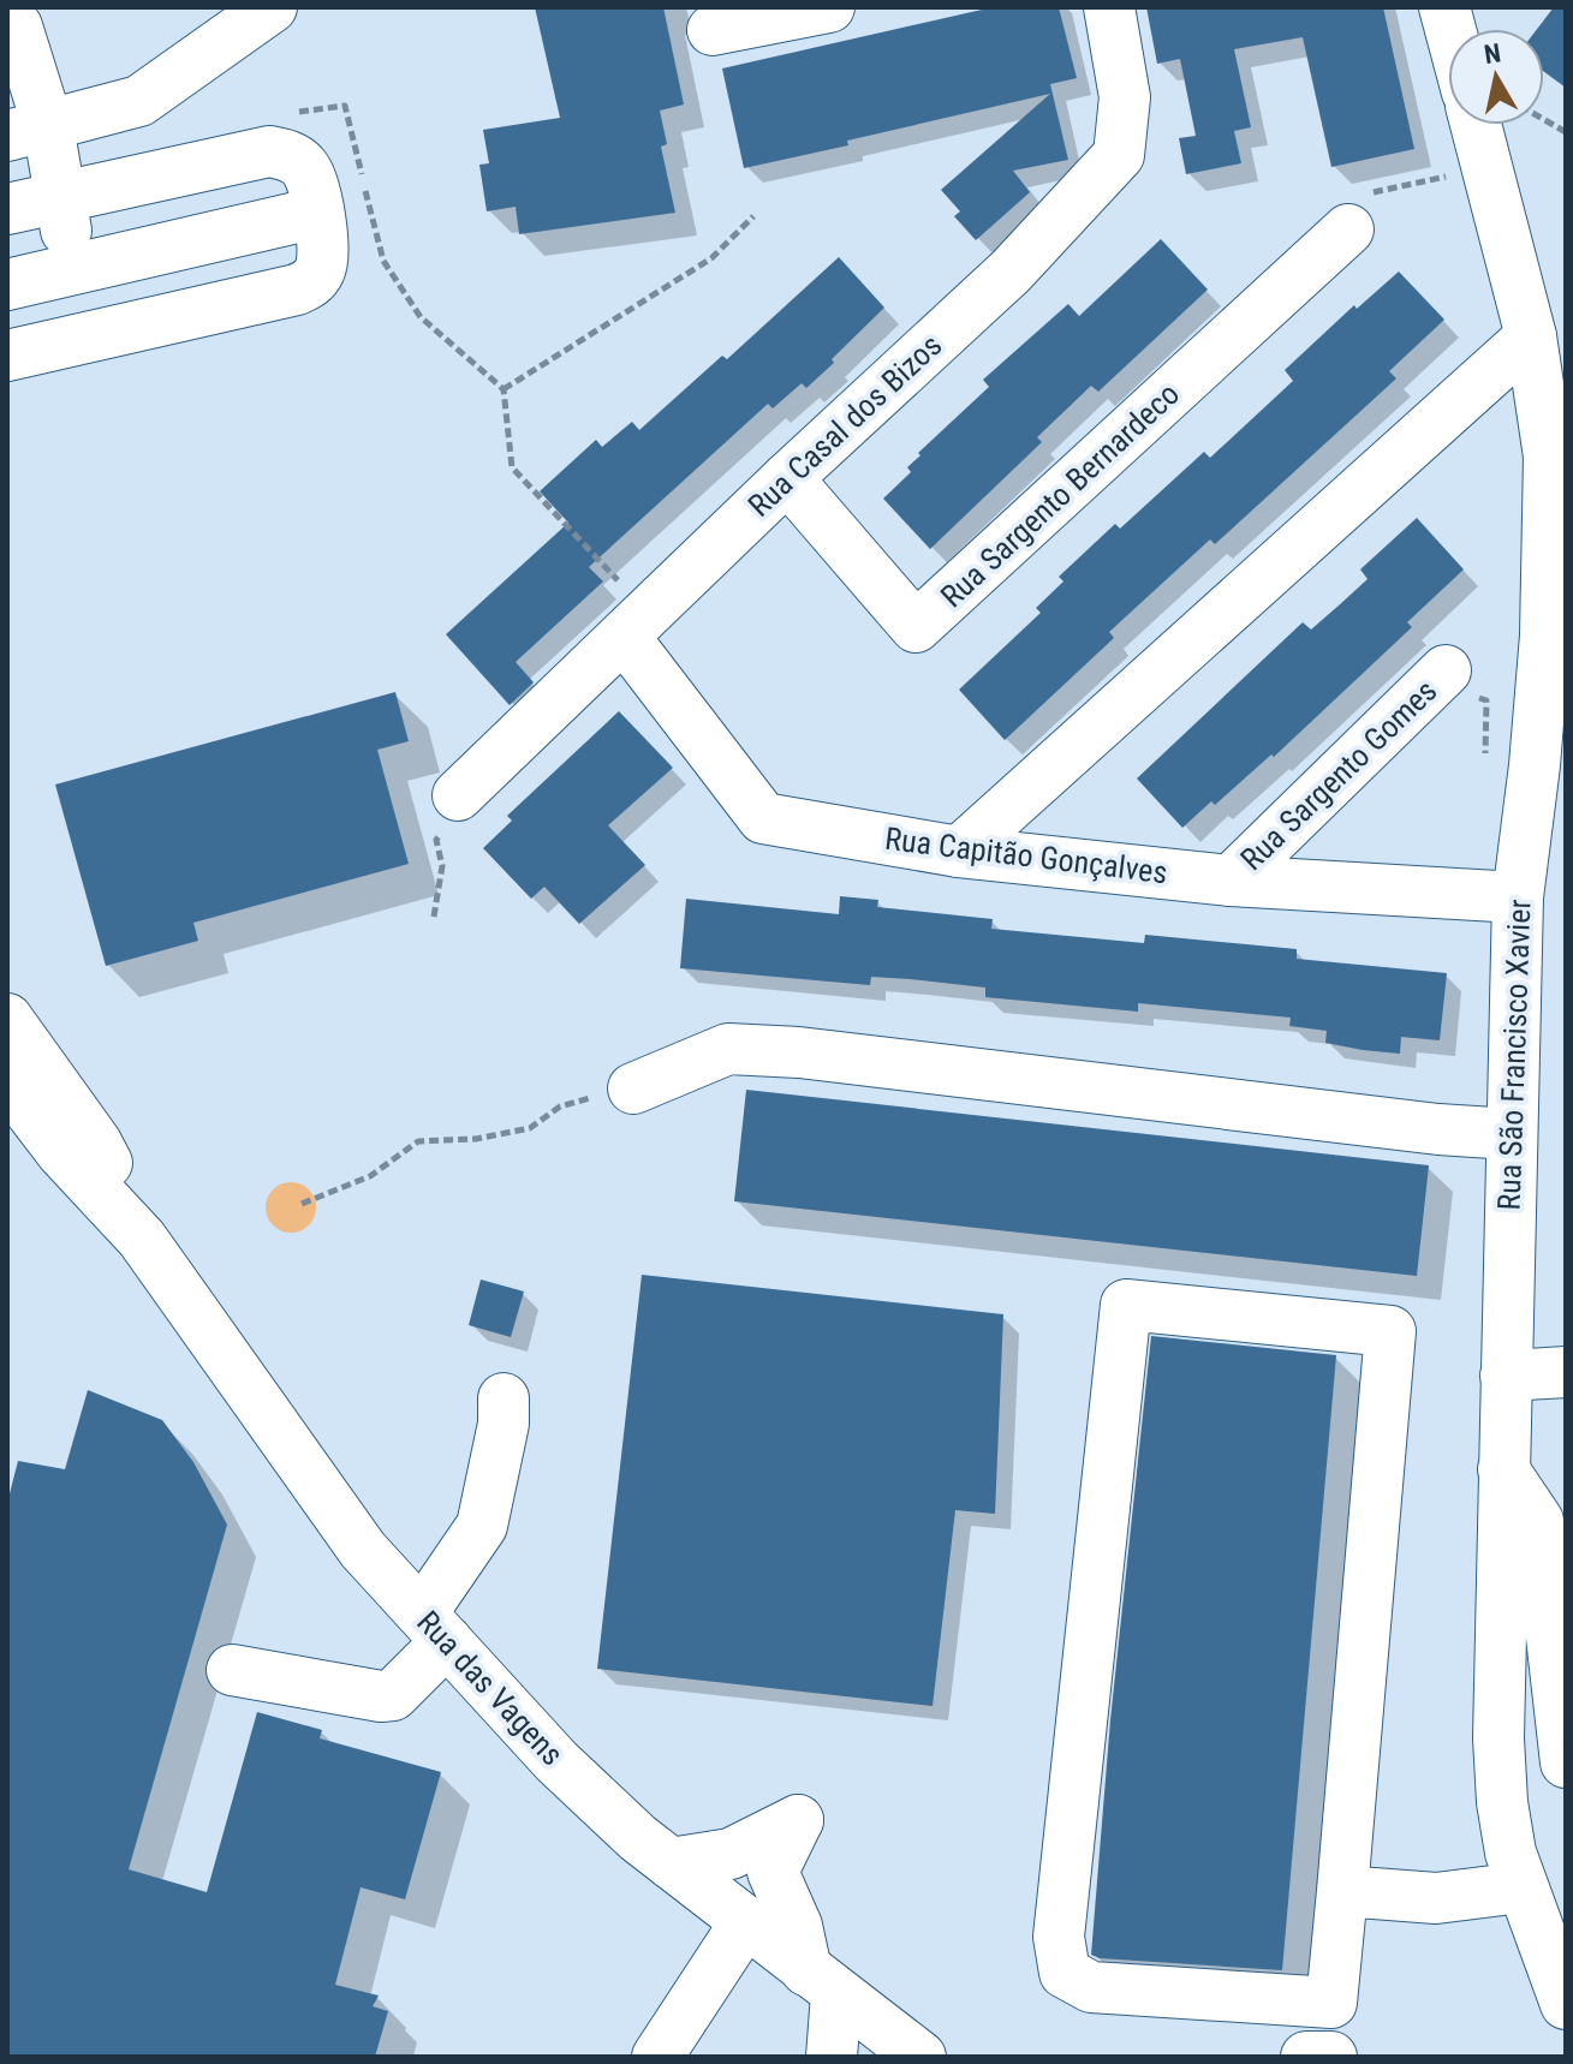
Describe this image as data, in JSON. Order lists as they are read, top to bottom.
{
  "streets": {
    "street": [
      "Rua Casal dos Bizos",
      "Rua Sargento Bernardeco",
      "Rua Sargento Gomes",
      "Rua Capitão Gonçalves",
      "Rua São Francisco Xavier",
      "Rua das Vagens"
    ]
  },
  "crossings": [
    ["Rua Casal dos Bizos", "Rua Sargento Bernardeco"],
    ["Rua Casal dos Bizos", "Rua Capitão Gonçalves"],
    ["Rua Sargento Gomes", "Rua Capitão Gonçalves"],
    ["Rua Capitão Gonçalves", "Rua São Francisco Xavier"]
  ],
  "north": "top"
}
